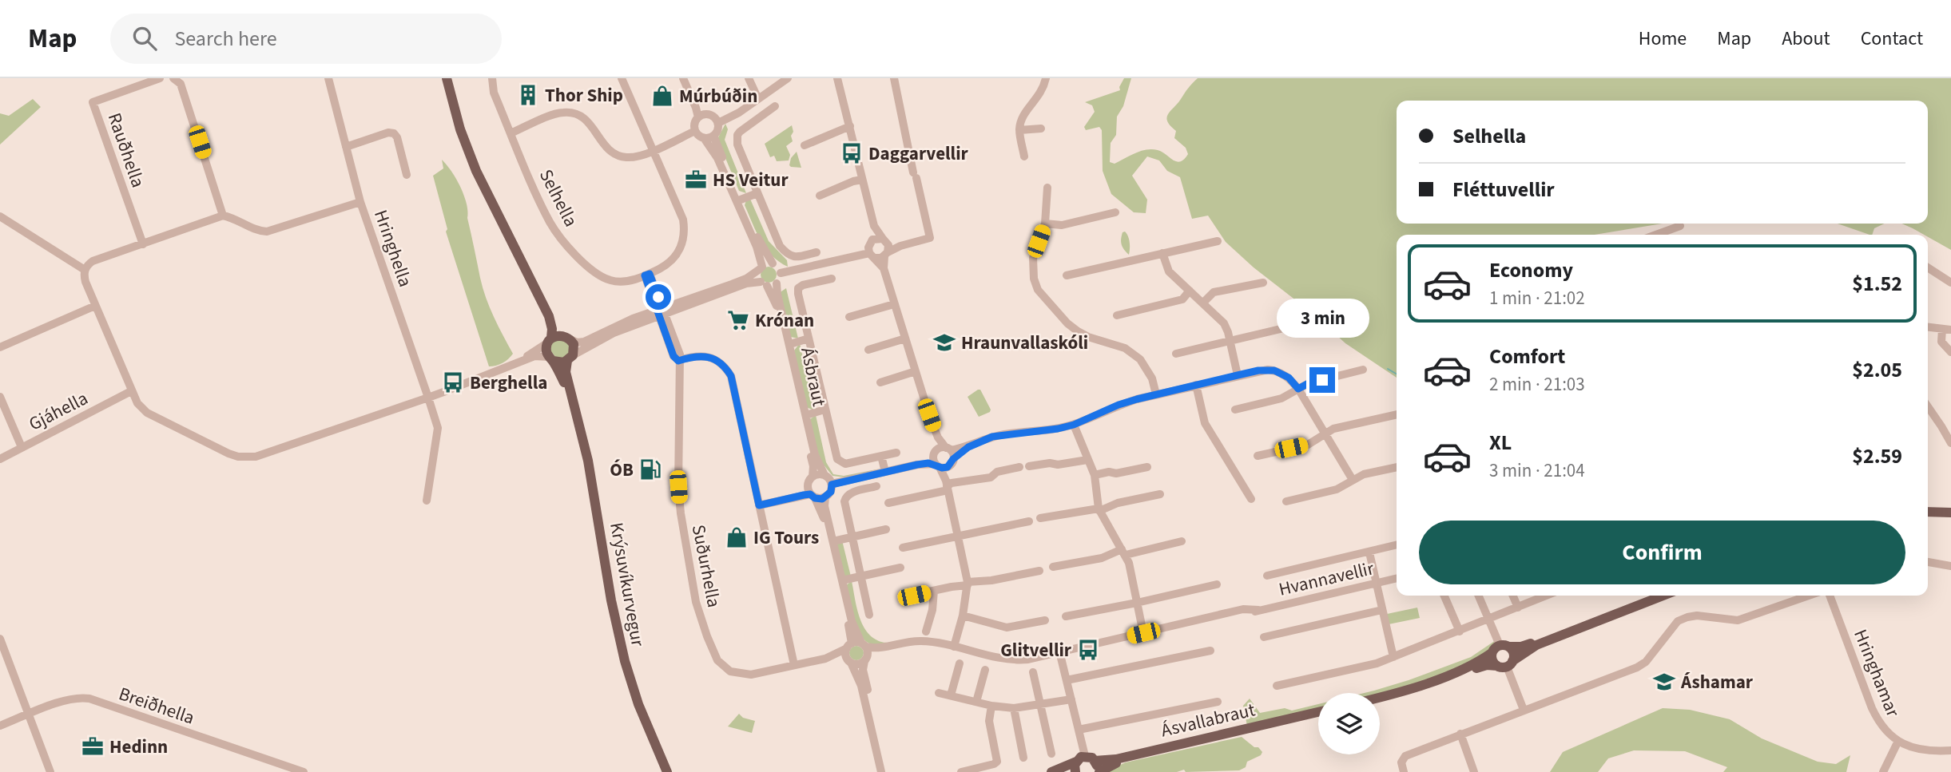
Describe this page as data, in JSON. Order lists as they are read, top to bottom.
{
  "streets": {
    "main road": ["Krýsuvíkurvegur", "Ásvallabraut"],
    "street": [
      "Rauðhella",
      "Selhella",
      "Hringhella",
      "Ásbraut",
      "Gjáhella",
      "Suðurhella",
      "Hvannavellir",
      "Hringhamar",
      "Breiðhella"
    ]
  },
  "crossings": [
    ["Suðurhella", "Hvannavellir"]
  ],
  "places": {
    "building": ["Thor Ship"],
    "shop": ["Múrbúðin", "IG Tours"],
    "bus stop": ["Daggarvellir", "Berghella", "Glitvellir"],
    "office": ["HS Veitur", "Hedinn"],
    "supermarket": ["Krónan"],
    "school or university": ["Hraunvallaskóli", "Áshamar"],
    "fuel station": ["ÓB"]
  },
  "page": {
    "header": "Map",
    "search": "Search here",
    "nav": [
      "Home",
      "Map",
      "About",
      "Contact"
    ],
    "banner": ["Selhella", "Fléttuvellir"],
    "list": [
      {
        "name": "Economy",
        "note": "1 min · 21:02",
        "value": "$1.52"
      },
      {
        "name": "Comfort",
        "note": "2 min · 21:03",
        "value": "$2.05"
      },
      {
        "name": "XL",
        "note": "3 min · 21:04",
        "value": "$2.59"
      }
    ],
    "bubble": "3 min",
    "buttons": "Confirm"
  }
}
